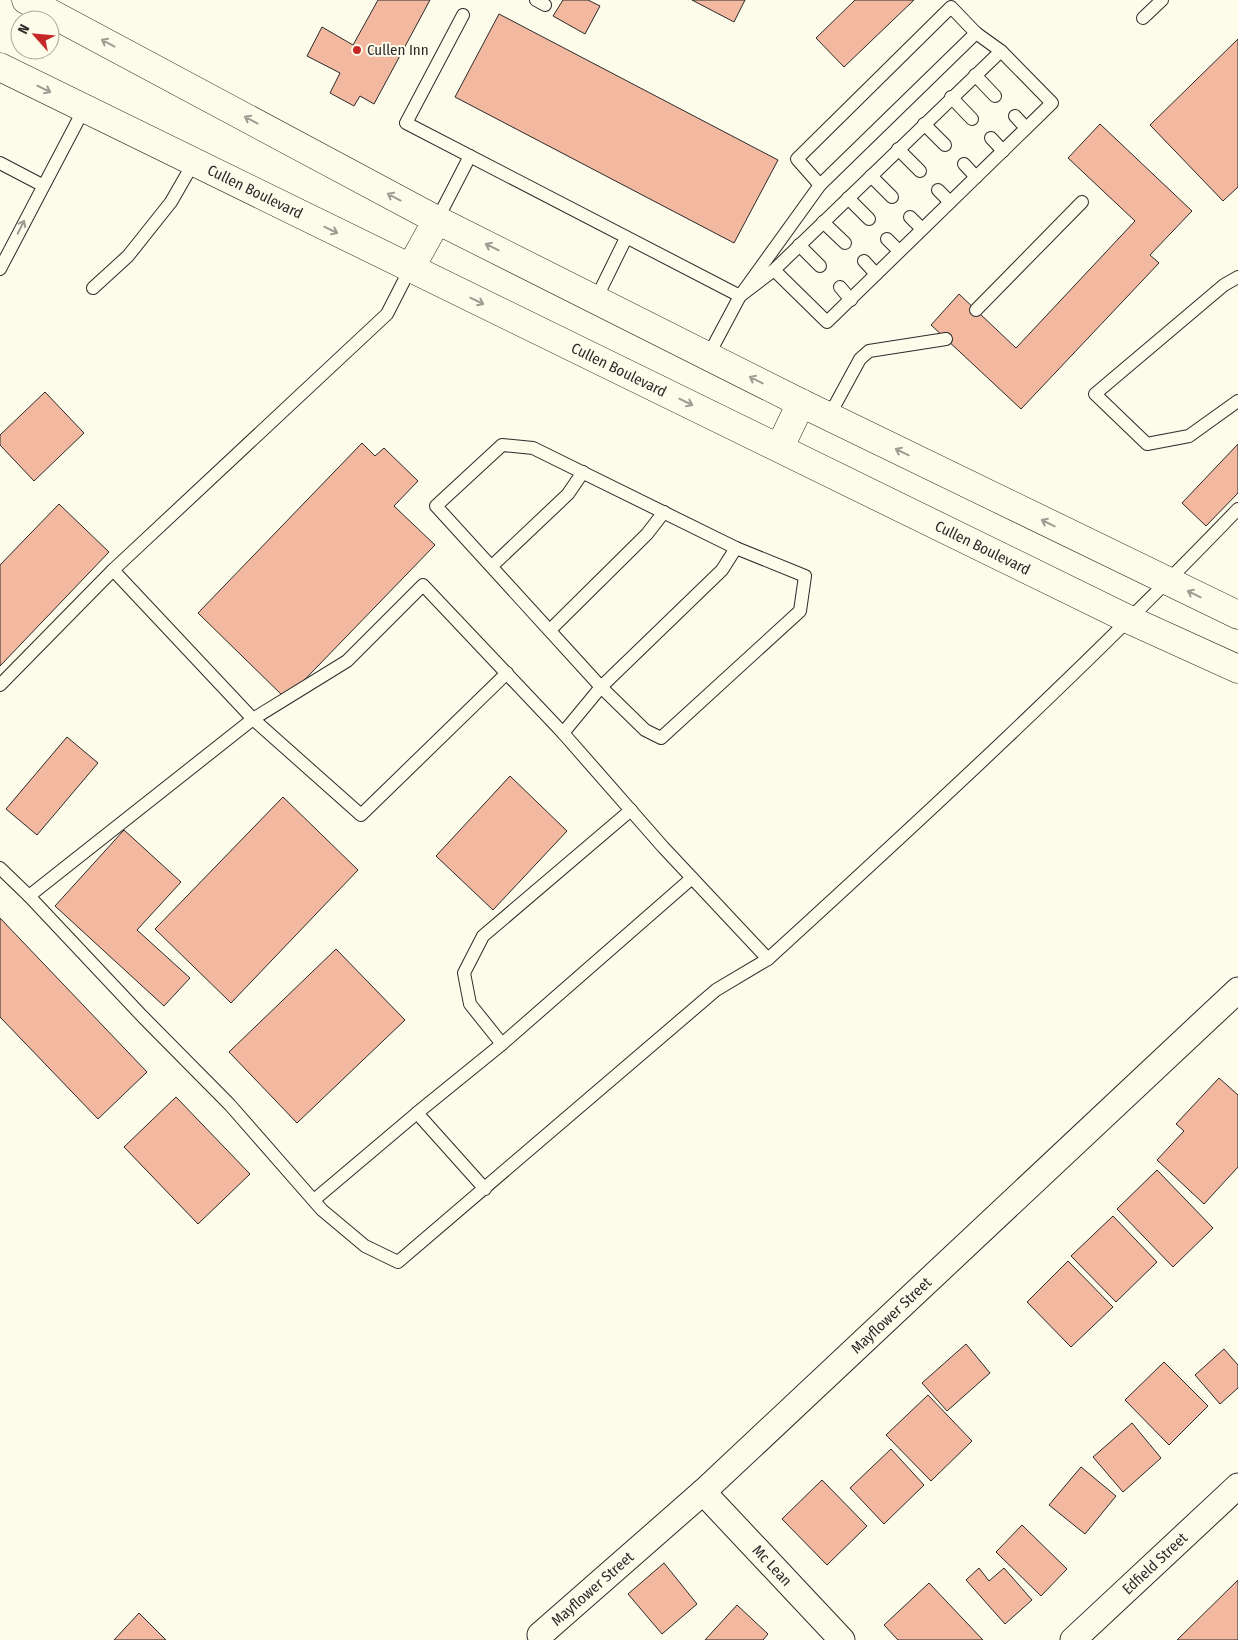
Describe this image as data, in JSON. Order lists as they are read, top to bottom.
{
  "streets": {
    "main road": ["Cullen Boulevard"],
    "street": ["Mayflower Street", "Edfield Street", "Mc Lean"]
  },
  "crossings": [
    ["Mayflower Street", "Mc Lean"]
  ],
  "places": ["Cullen Inn"],
  "north": "top left"
}
